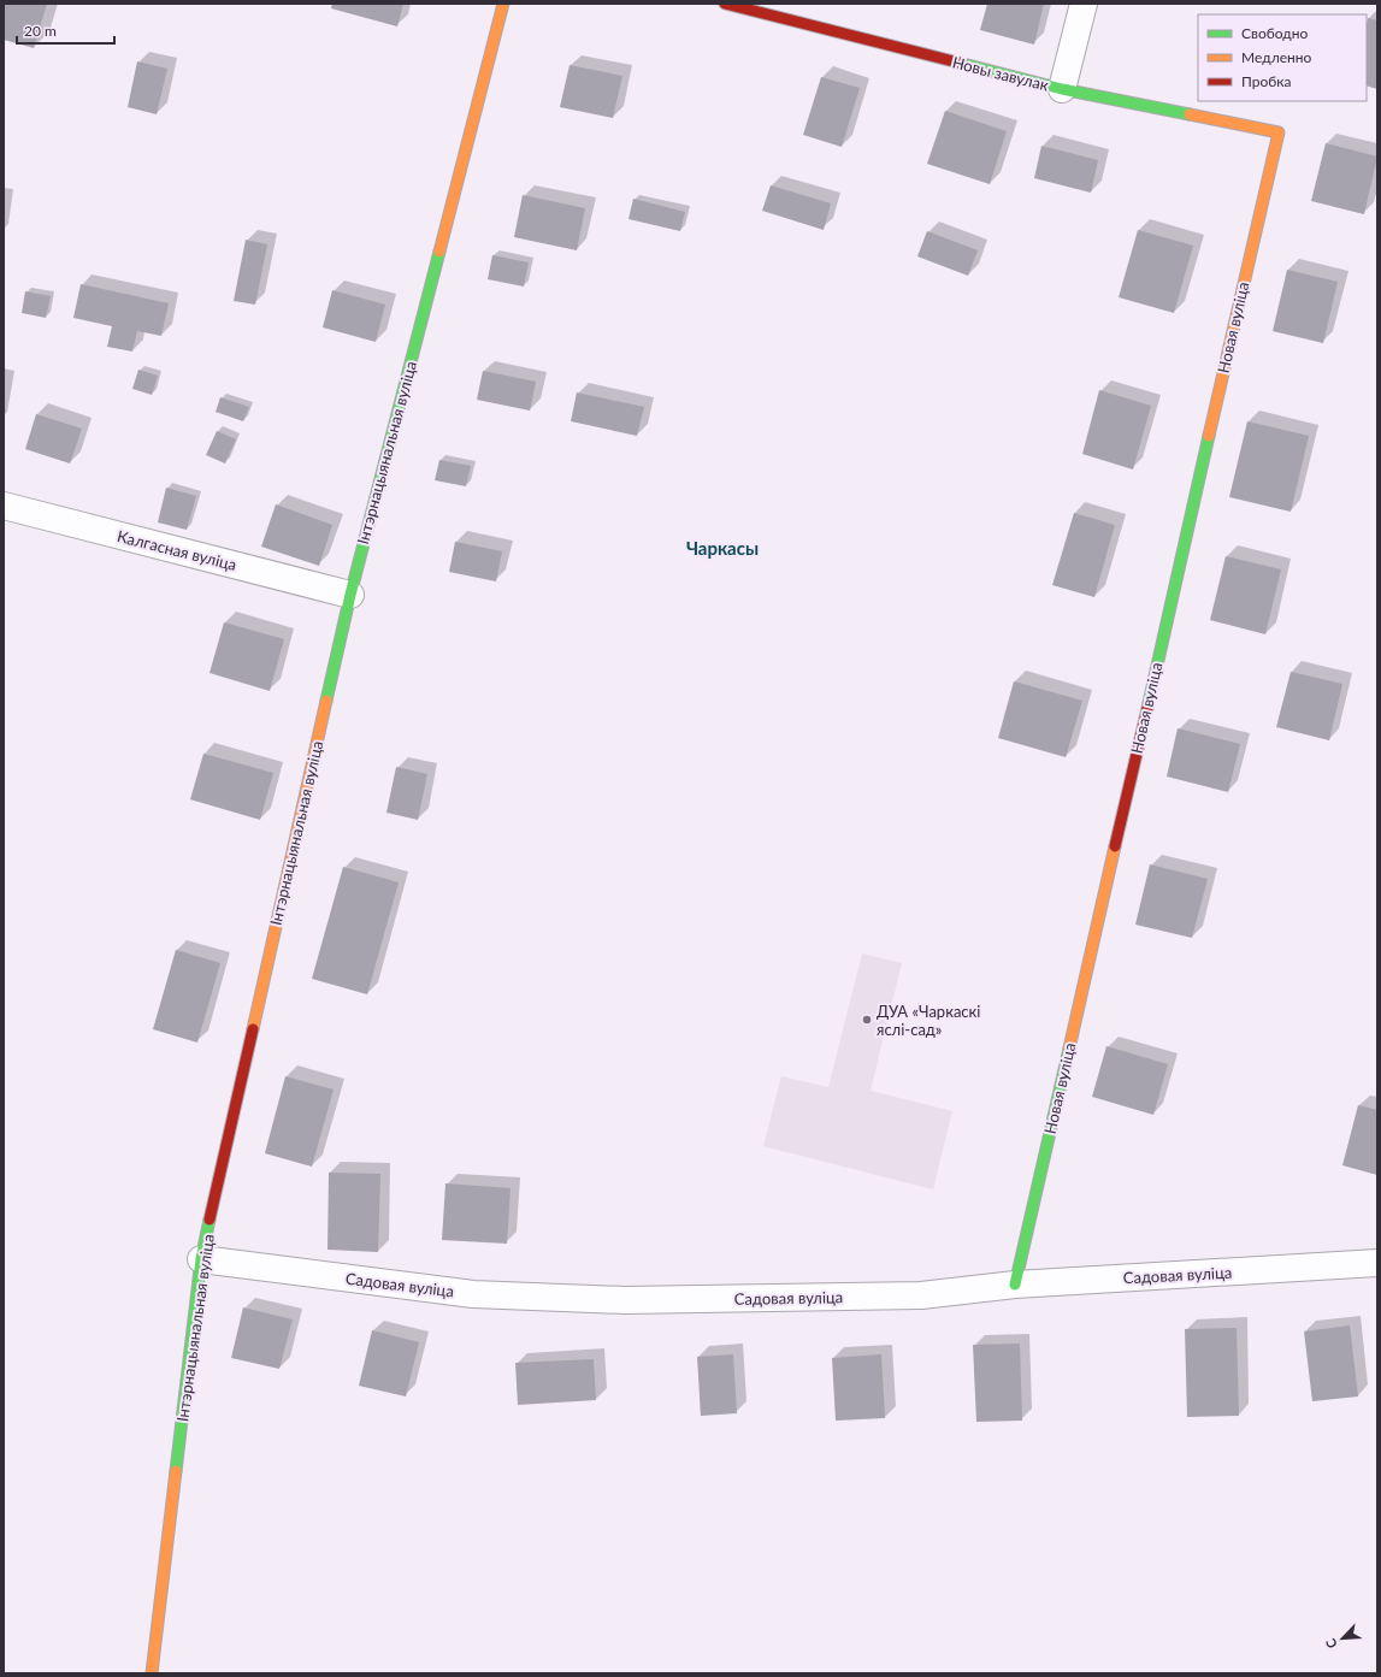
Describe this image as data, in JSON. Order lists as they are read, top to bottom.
{
  "streets": {
    "street": [
      "Новы завулак",
      "Новая вуліца",
      "Інтэрнацыянальная вуліца",
      "Калгасная вуліца",
      "Садовая вуліца"
    ]
  },
  "crossings": [
    ["Новы завулак", "Новая вуліца"],
    ["Новая вуліца", "Садовая вуліца"],
    ["Інтэрнацыянальная вуліца", "Калгасная вуліца"],
    ["Інтэрнацыянальная вуліца", "Садовая вуліца"]
  ],
  "districts": ["Чаркасы"],
  "places": ["ДУА «Чаркаскі яслі-сад»"],
  "legend": ["Свободно", "Медленно", "Пробка"],
  "scale_bar": "20 m",
  "north": "bottom left"
}
